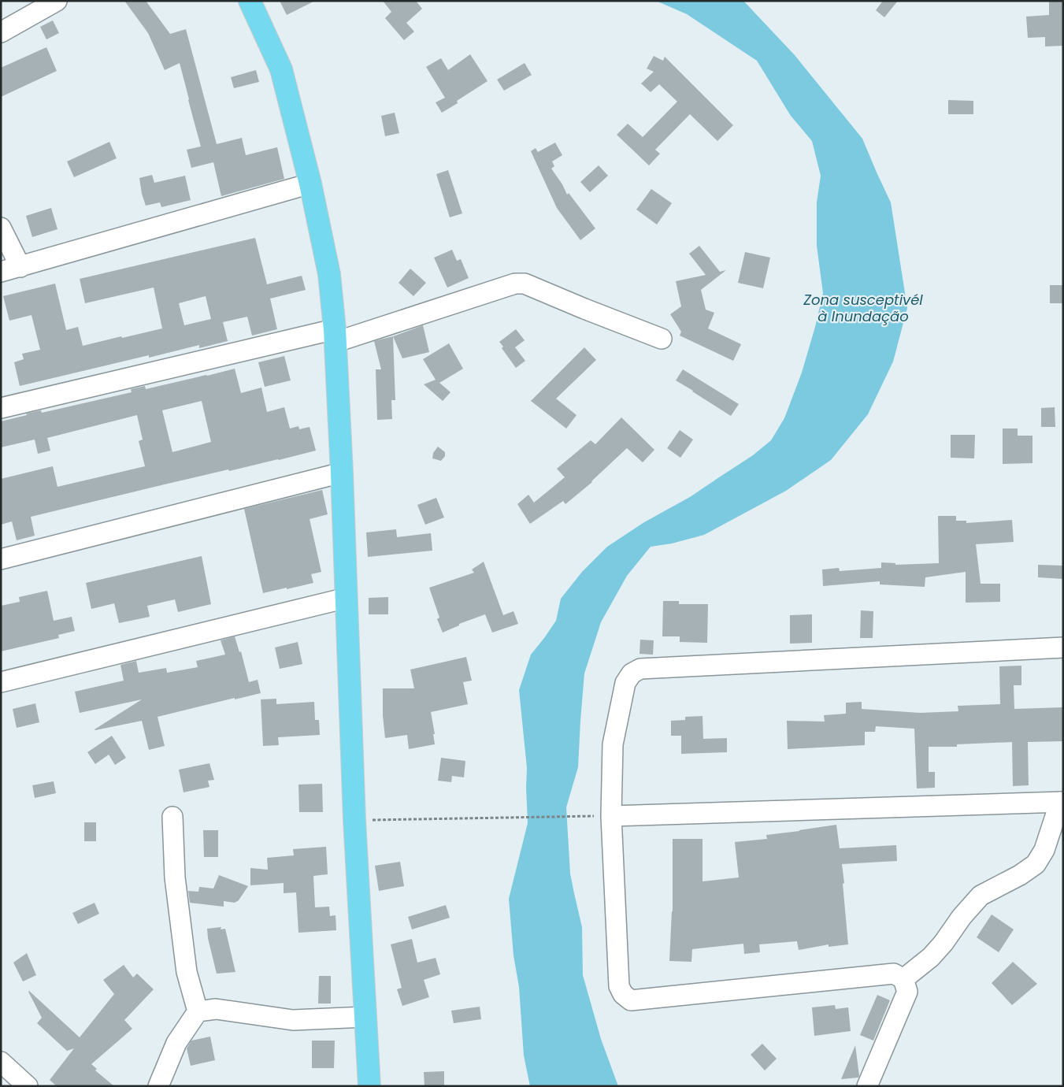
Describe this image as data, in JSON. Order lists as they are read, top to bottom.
{
  "water": ["Zona susceptivél à Inundação"]
}
